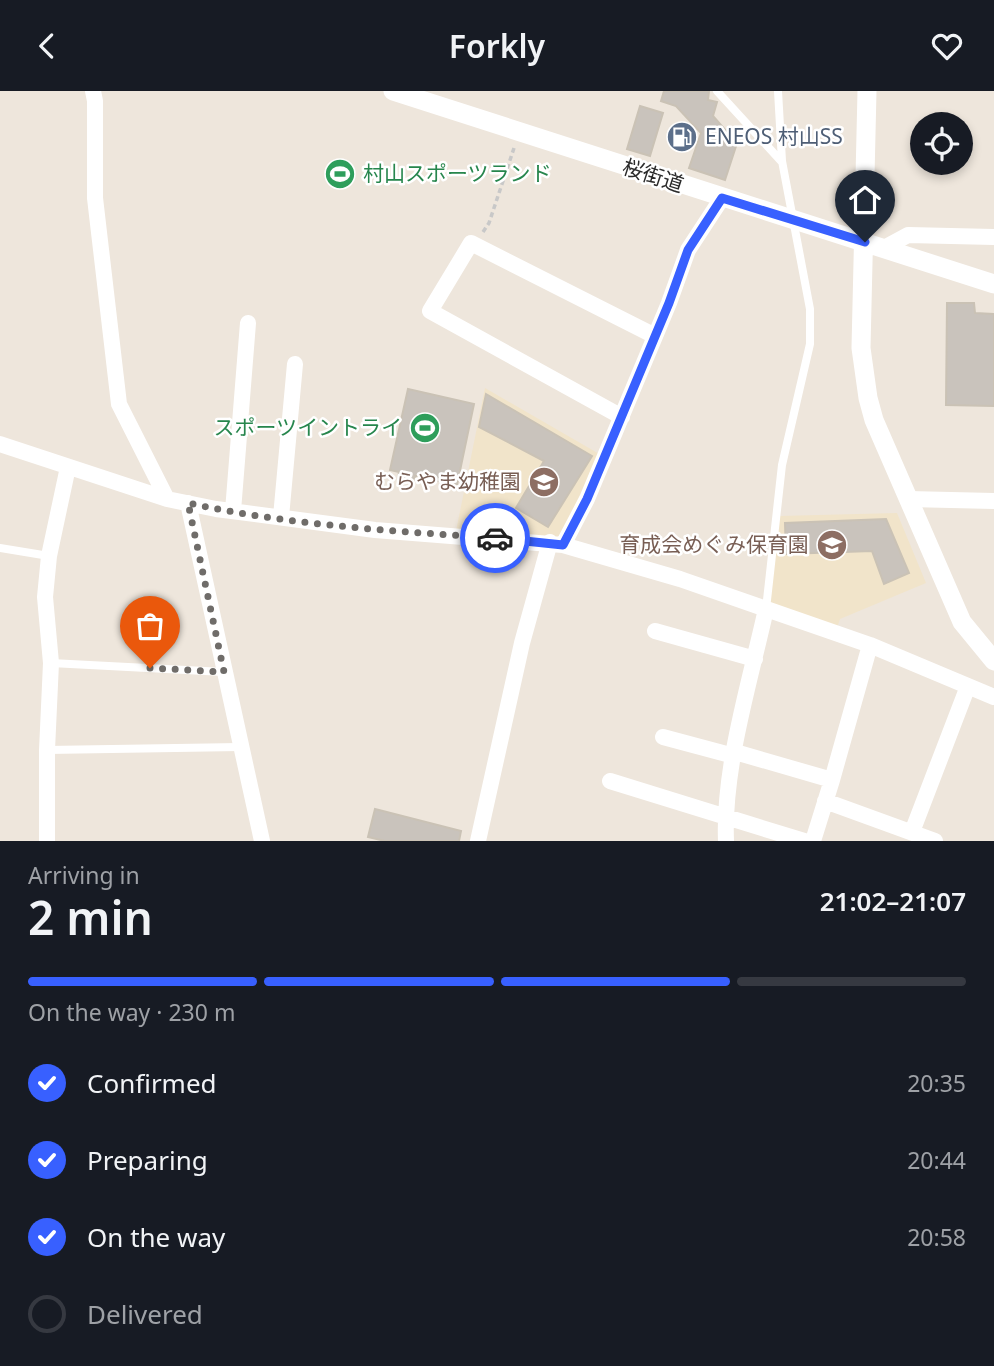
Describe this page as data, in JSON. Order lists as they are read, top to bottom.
{
  "streets": {
    "street": ["桜街道"]
  },
  "places": {
    "fuel station": ["ENEOS 村山SS"],
    "sports": ["村山スポーツランド", "スポーツイントライ"],
    "school or university": ["むらやま幼稚園", "育成会めぐみ保育園"]
  },
  "page": {
    "header": "Forkly",
    "heading": ["2 min", "Arriving in", "21:02–21:07"],
    "bar": "On the way · 230 m",
    "list": [
      ["Confirmed", "20:35"],
      ["Preparing", "20:44"],
      ["On the way", "20:58"],
      "Delivered"
    ]
  }
}
